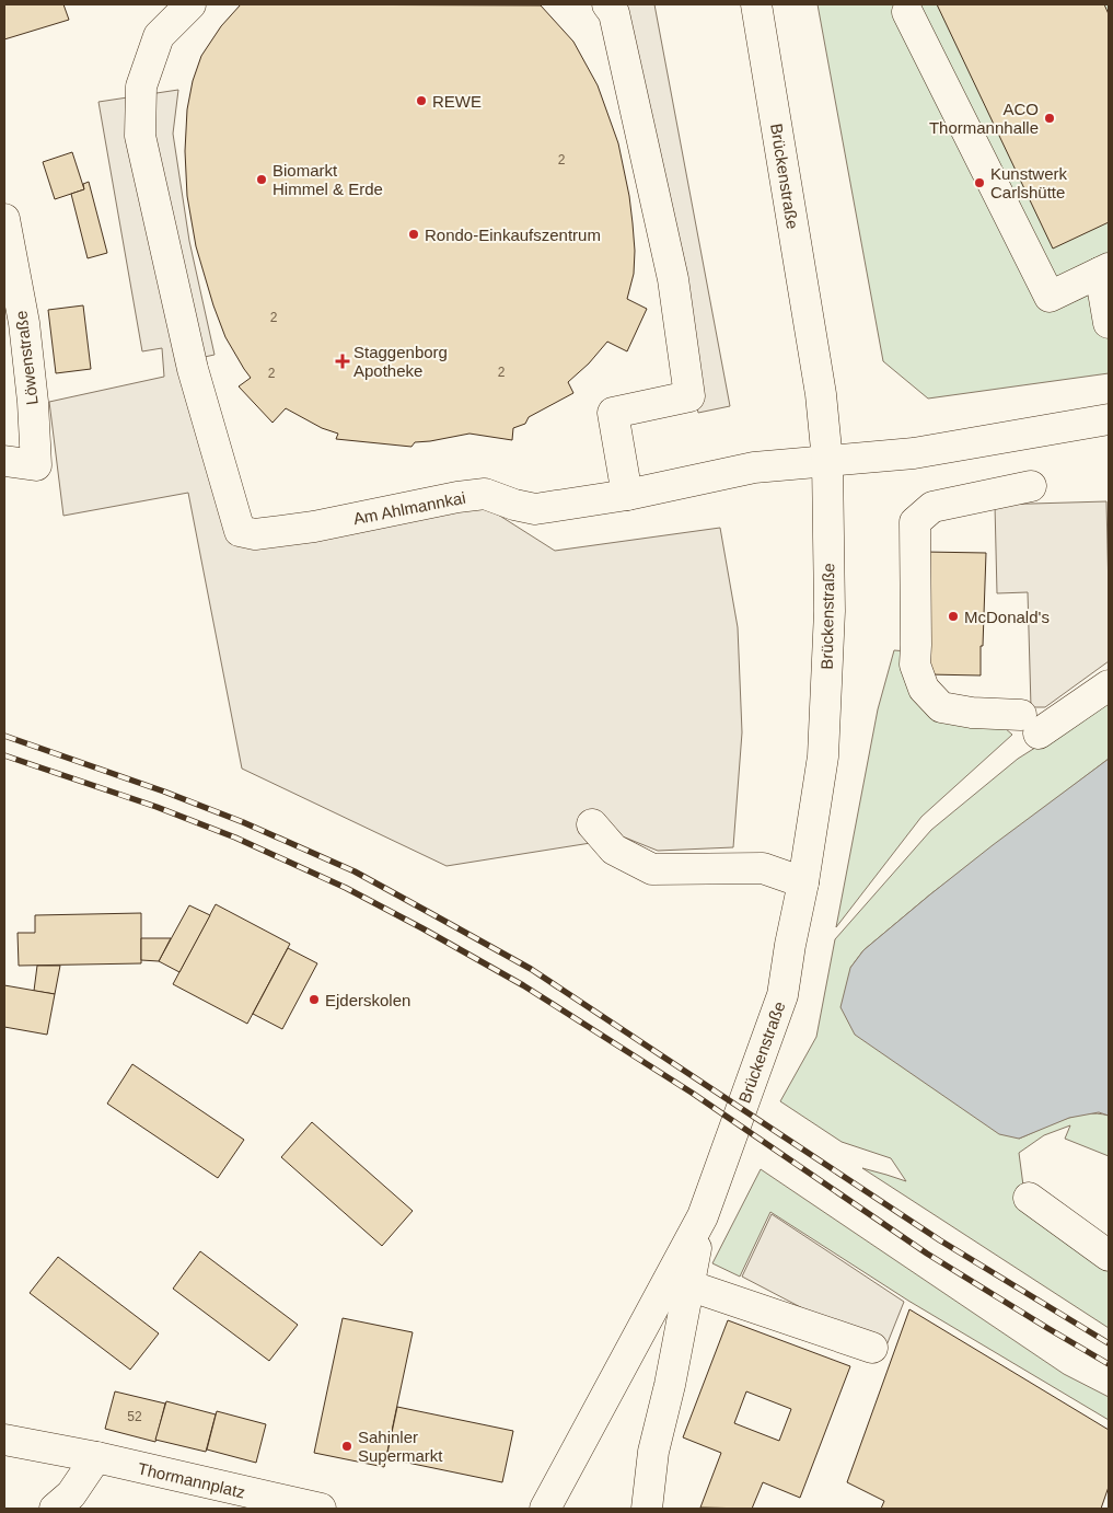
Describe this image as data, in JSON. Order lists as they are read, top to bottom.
{
  "streets": {
    "main road": [
      "Brückenstraße",
      "Löwenstraße",
      "Am Ahlmannkai",
      "Thormannplatz"
    ]
  },
  "crossings": [
    ["Brückenstraße", "Am Ahlmannkai"]
  ],
  "places": {
    "other": [
      "REWE",
      "ACO Thormannhalle",
      "Biomarkt Himmel & Erde",
      "Kunstwerk Carlshütte",
      "Rondo-Einkaufszentrum",
      "McDonald's",
      "Ejderskolen",
      "Sahinler Supermarkt"
    ],
    "health": ["Staggenborg Apotheke"]
  },
  "house_numbers": [
    "2",
    "2",
    "2",
    "2",
    "52"
  ]
}
